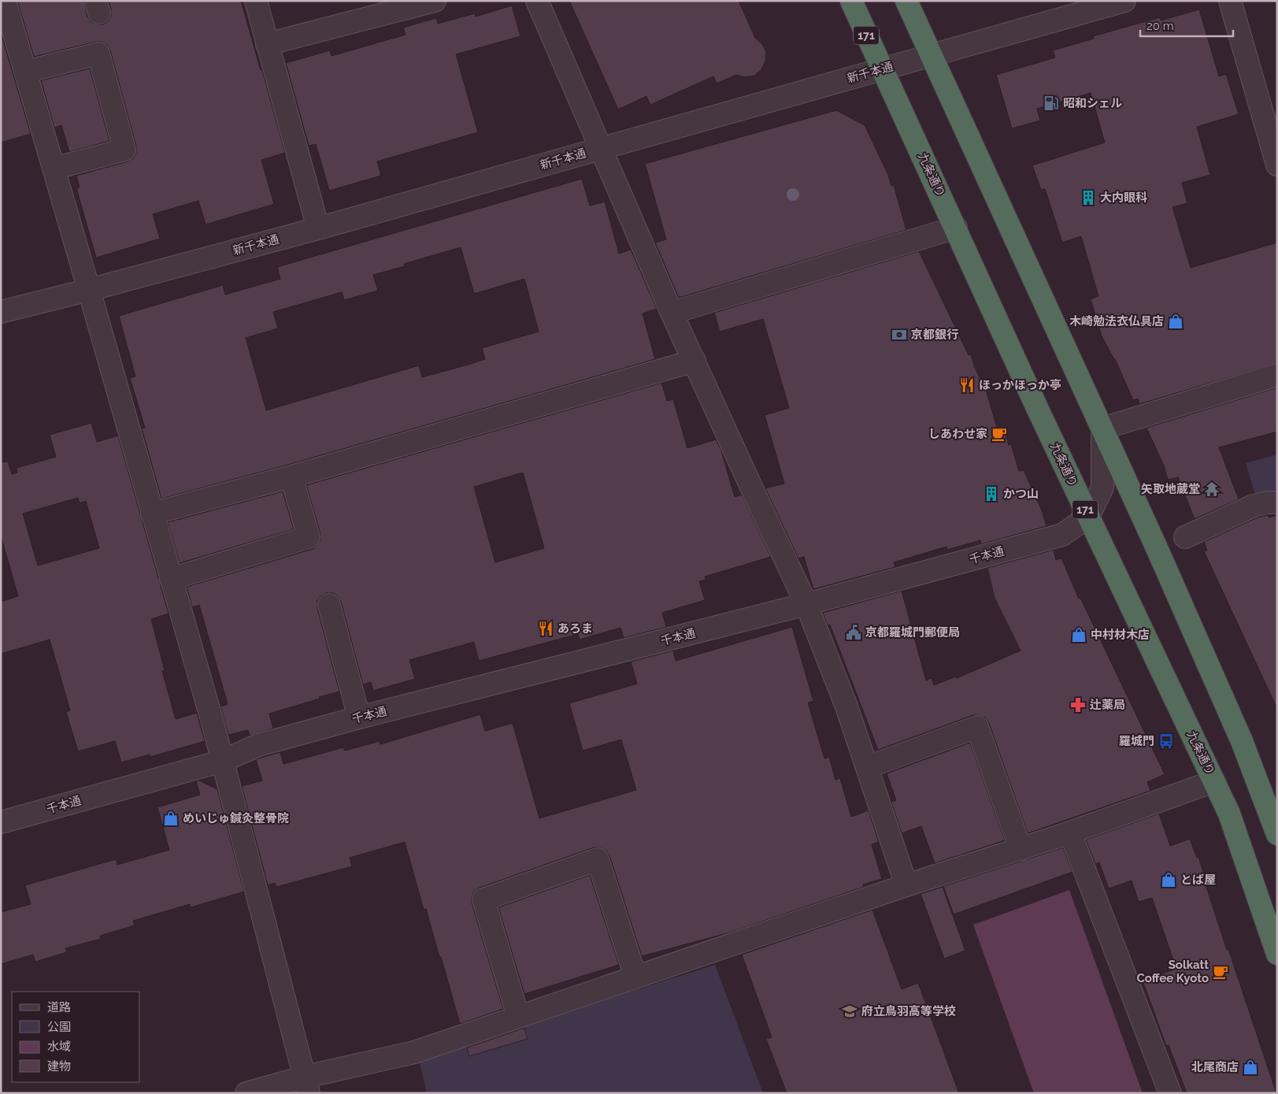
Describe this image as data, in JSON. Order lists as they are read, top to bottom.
{
  "streets": {
    "highway": ["171", "九条通り"],
    "street": ["新千本通", "千本通"]
  },
  "crossings": [
    ["新千本通", "九条通り"],
    ["九条通り", "千本通"]
  ],
  "places": {
    "fuel station": ["昭和シェル"],
    "building": ["大内眼科", "かつ山"],
    "shop": [
      "木崎勉法衣仏具店",
      "中村材木店",
      "めいじゅ鍼灸整骨院",
      "とば屋",
      "北尾商店"
    ],
    "bank": ["京都銀行"],
    "restaurant": ["ほっかほっか亭", "あろま"],
    "cafe": ["しあわせ家", "Solkatt Coffee Kyoto"],
    "temple": ["矢取地蔵堂"],
    "public building": ["京都羅城門郵便局"],
    "pharmacy": ["辻薬局"],
    "bus stop": ["羅城門"],
    "school or university": ["府立鳥羽高等学校"]
  },
  "legend": [
    "道路",
    "公園",
    "水域",
    "建物"
  ],
  "scale_bar": "20 m"
}
